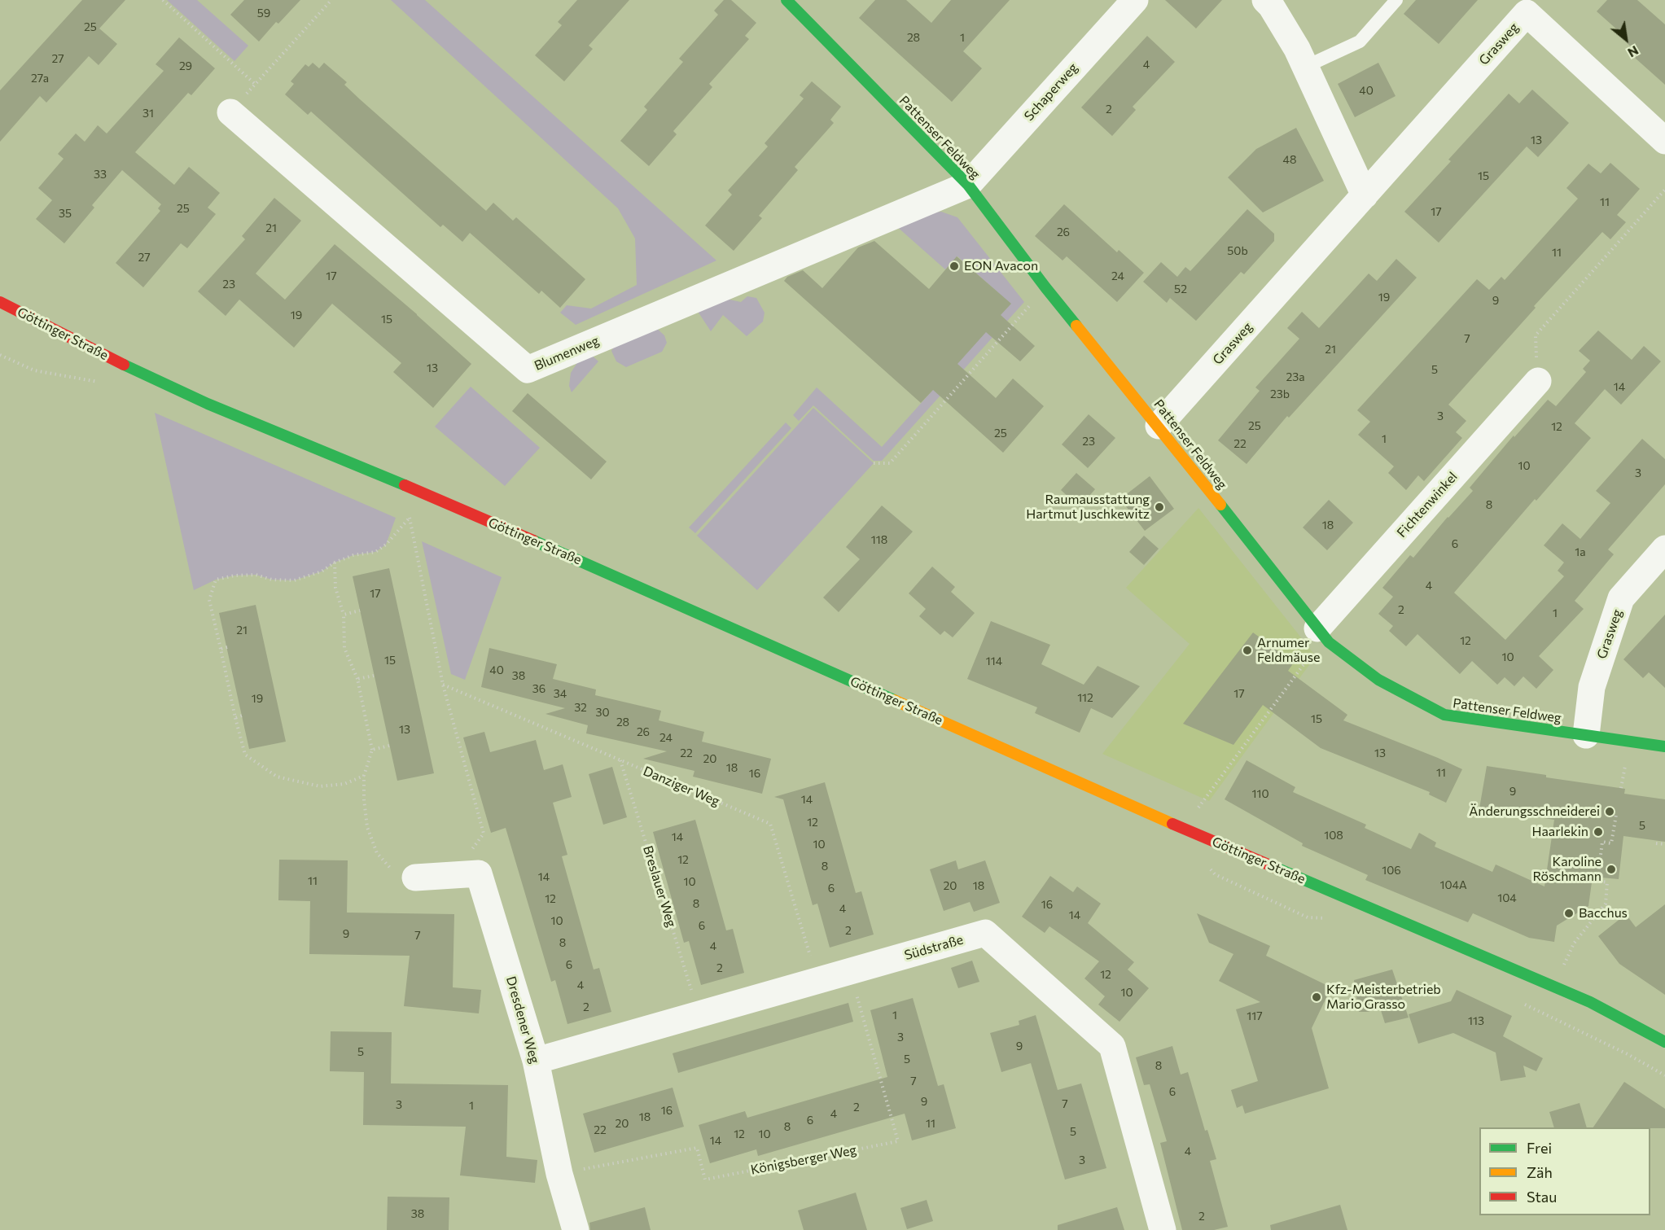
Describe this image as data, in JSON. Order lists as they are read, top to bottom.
{
  "streets": {
    "street": [
      "Grasweg",
      "Schaperweg",
      "Pattenser Feldweg",
      "Göttinger Straße",
      "Blumenweg",
      "Fichtenwinkel",
      "Südstraße",
      "Dresdener Weg"
    ],
    "path": ["Danziger Weg", "Breslauer Weg", "Königsberger Weg"]
  },
  "crossings": [
    ["Grasweg", "Pattenser Feldweg"],
    ["Schaperweg", "Pattenser Feldweg"],
    ["Schaperweg", "Blumenweg"],
    ["Pattenser Feldweg", "Blumenweg"],
    ["Pattenser Feldweg", "Fichtenwinkel"],
    ["Danziger Weg", "Breslauer Weg"],
    ["Danziger Weg", "Südstraße"],
    ["Breslauer Weg", "Südstraße"],
    ["Südstraße", "Dresdener Weg"],
    ["Südstraße", "Königsberger Weg"],
    ["Dresdener Weg", "Königsberger Weg"]
  ],
  "places": [
    "EON Avacon",
    "Raumausstattung Hartmut Juschkewitz",
    "Arnumer Feldmäuse",
    "Änderungsschneiderei",
    "Haarlekin",
    "Karoline Röschmann",
    "Bacchus",
    "Kfz-Meisterbetrieb Mario Grasso"
  ],
  "house_numbers": [
    "59",
    "25",
    "28",
    "1",
    "27",
    "4",
    "29",
    "27a",
    "40",
    "2",
    "31",
    "13",
    "48",
    "33",
    "15",
    "11",
    "25",
    "17",
    "35",
    "21",
    "26",
    "50b",
    "11",
    "27",
    "17",
    "24",
    "23",
    "52",
    "19",
    "9",
    "19",
    "15",
    "7",
    "21",
    "13",
    "5",
    "23a",
    "14",
    "23b",
    "3",
    "25",
    "12",
    "25",
    "1",
    "23",
    "22",
    "10",
    "3",
    "8",
    "18",
    "118",
    "6",
    "1a",
    "4",
    "17",
    "2",
    "1",
    "21",
    "12",
    "10",
    "15",
    "114",
    "40",
    "38",
    "36",
    "34",
    "17",
    "112",
    "19",
    "32",
    "30",
    "15",
    "28",
    "13",
    "26",
    "24",
    "22",
    "13",
    "20",
    "18",
    "11",
    "16",
    "9",
    "110",
    "14",
    "12",
    "5",
    "108",
    "14",
    "10",
    "12",
    "8",
    "106",
    "14",
    "11",
    "10",
    "104A",
    "20",
    "18",
    "6",
    "104",
    "12",
    "8",
    "16",
    "4",
    "14",
    "10",
    "6",
    "2",
    "9",
    "7",
    "8",
    "4",
    "6",
    "2",
    "12",
    "4",
    "10",
    "2",
    "1",
    "117",
    "113",
    "3",
    "9",
    "5",
    "5",
    "8",
    "7",
    "6",
    "9",
    "7",
    "3",
    "1",
    "2",
    "16",
    "4",
    "18",
    "6",
    "20",
    "11",
    "8",
    "22",
    "5",
    "12",
    "10",
    "14",
    "4",
    "3",
    "38",
    "2"
  ],
  "legend": ["Frei", "Zäh", "Stau"],
  "north": "bottom right"
}
